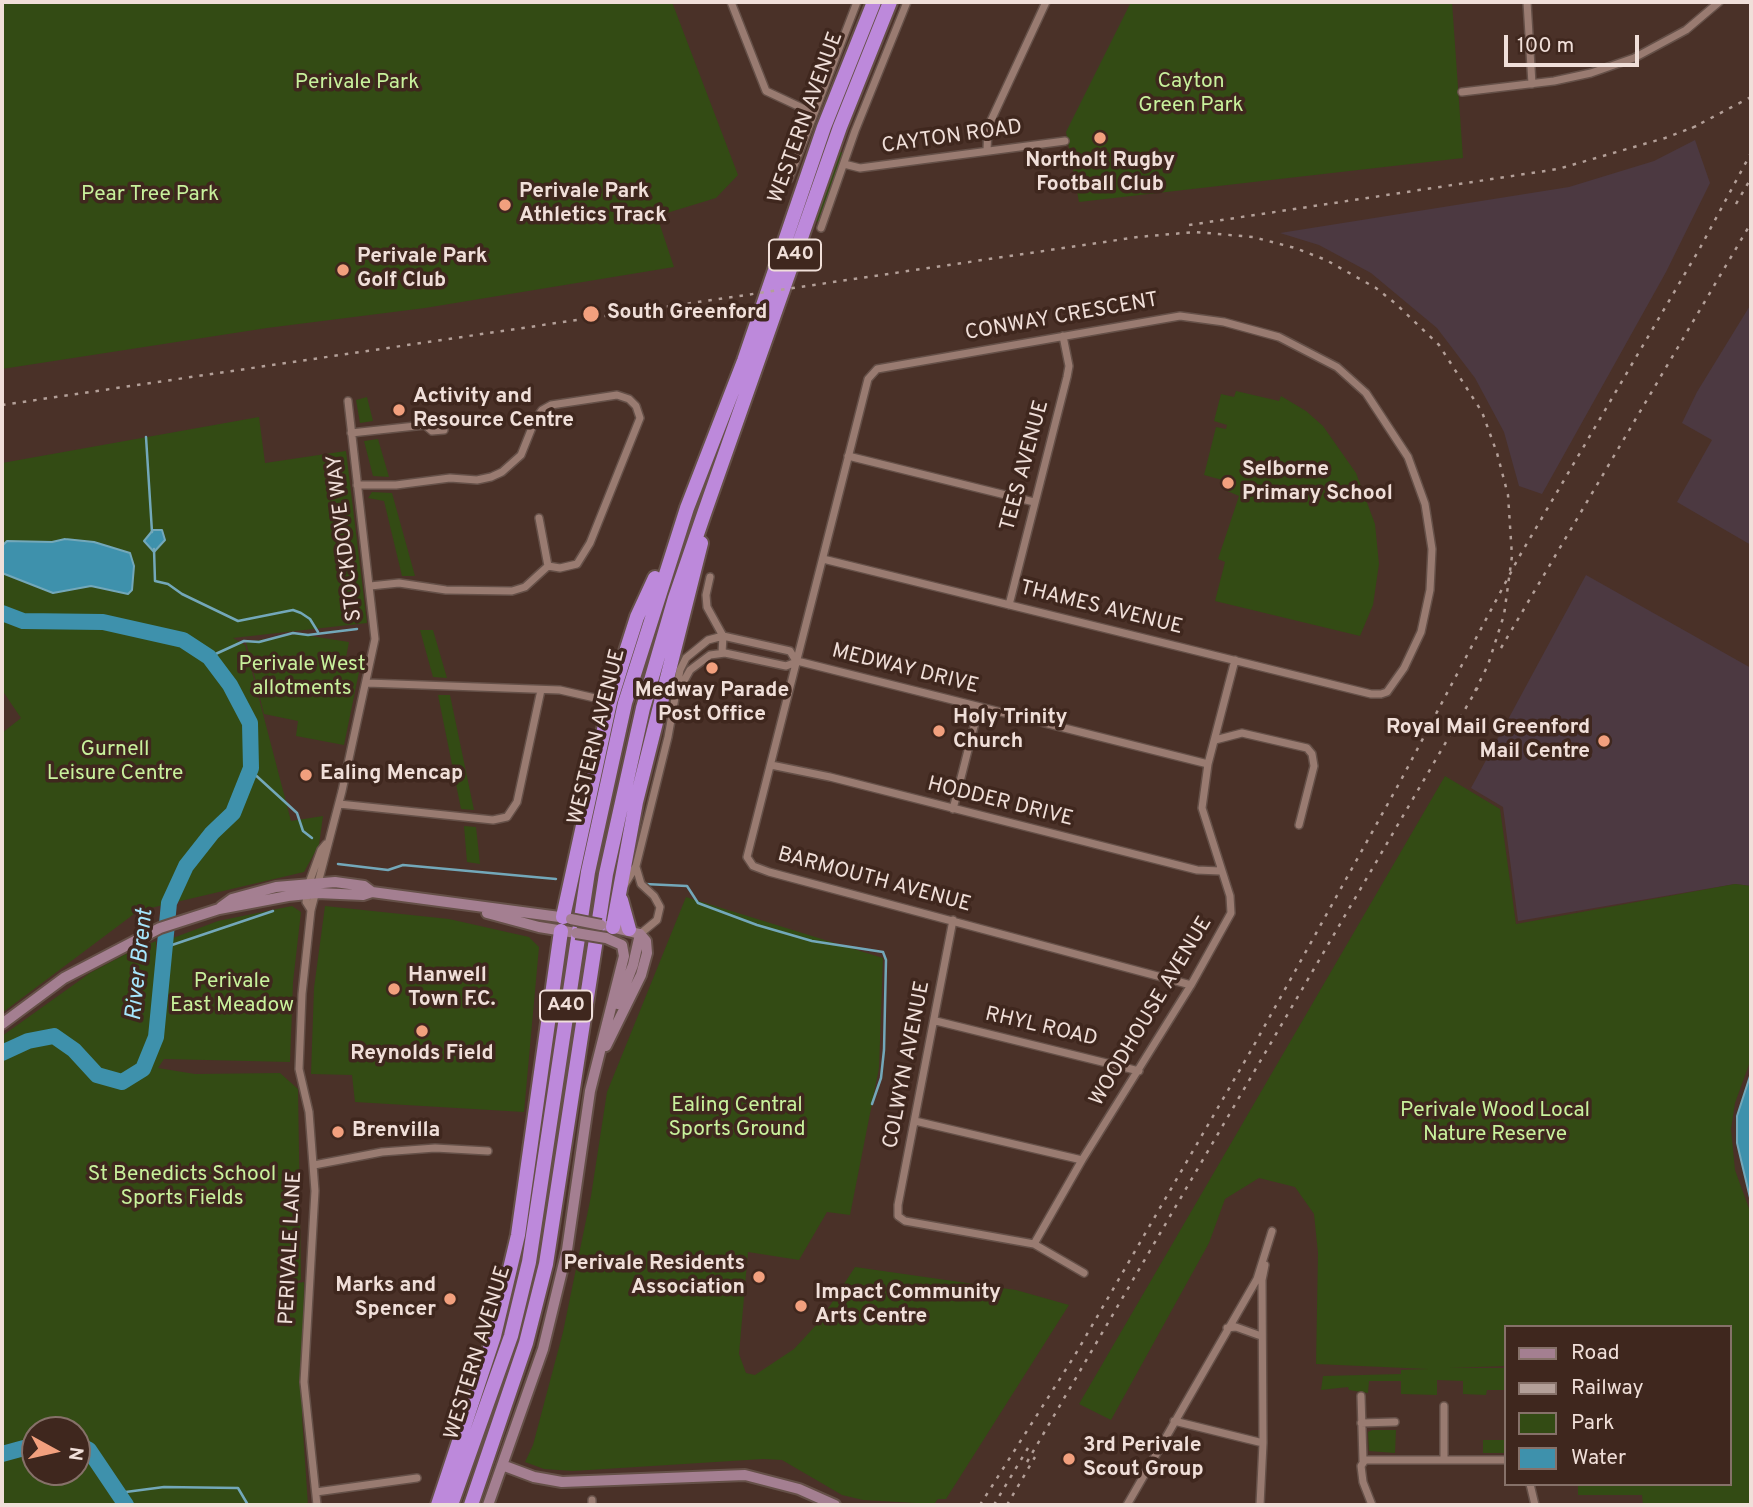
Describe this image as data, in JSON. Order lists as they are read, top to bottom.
{
  "streets": {
    "highway": ["WESTERN AVENUE", "A40"],
    "street": [
      "CAYTON ROAD",
      "CONWAY CRESCENT",
      "TEES AVENUE",
      "STOCKDOVE WAY",
      "THAMES AVENUE",
      "MEDWAY DRIVE",
      "HODDER DRIVE",
      "BARMOUTH AVENUE",
      "WOODHOUSE AVENUE",
      "RHYL ROAD",
      "COLWYN AVENUE",
      "PERIVALE LANE"
    ]
  },
  "crossings": [
    ["WESTERN AVENUE", "A40"],
    ["CONWAY CRESCENT", "TEES AVENUE"],
    ["CONWAY CRESCENT", "THAMES AVENUE"],
    ["CONWAY CRESCENT", "MEDWAY DRIVE"],
    ["CONWAY CRESCENT", "BARMOUTH AVENUE"],
    ["TEES AVENUE", "THAMES AVENUE"],
    ["STOCKDOVE WAY", "PERIVALE LANE"],
    ["THAMES AVENUE", "WOODHOUSE AVENUE"],
    ["MEDWAY DRIVE", "BARMOUTH AVENUE"],
    ["MEDWAY DRIVE", "WOODHOUSE AVENUE"],
    ["HODDER DRIVE", "BARMOUTH AVENUE"],
    ["HODDER DRIVE", "WOODHOUSE AVENUE"],
    ["BARMOUTH AVENUE", "WOODHOUSE AVENUE"],
    ["BARMOUTH AVENUE", "COLWYN AVENUE"],
    ["WOODHOUSE AVENUE", "RHYL ROAD"],
    ["WOODHOUSE AVENUE", "COLWYN AVENUE"],
    ["RHYL ROAD", "COLWYN AVENUE"]
  ],
  "water": ["River Brent"],
  "parks": [
    "Cayton Green Park",
    "Perivale Park",
    "Pear Tree Park",
    "Perivale West allotments",
    "Gurnell Leisure Centre",
    "Perivale East Meadow",
    "Ealing Central Sports Ground",
    "Perivale Wood Local Nature Reserve",
    "St Benedicts School Sports Fields"
  ],
  "places": [
    "Northolt Rugby Football Club",
    "Perivale Park Athletics Track",
    "Perivale Park Golf Club",
    "South Greenford",
    "Activity and Resource Centre",
    "Selborne Primary School",
    "Medway Parade Post Office",
    "Holy Trinity Church",
    "Royal Mail Greenford Mail Centre",
    "Ealing Mencap",
    "Hanwell Town F.C.",
    "Reynolds Field",
    "Brenvilla",
    "Perivale Residents Association",
    "Marks and Spencer",
    "Impact Community Arts Centre",
    "3rd Perivale Scout Group"
  ],
  "legend": [
    "Road",
    "Railway",
    "Park",
    "Water"
  ],
  "scale_bar": "100 m",
  "north": "right"
}
